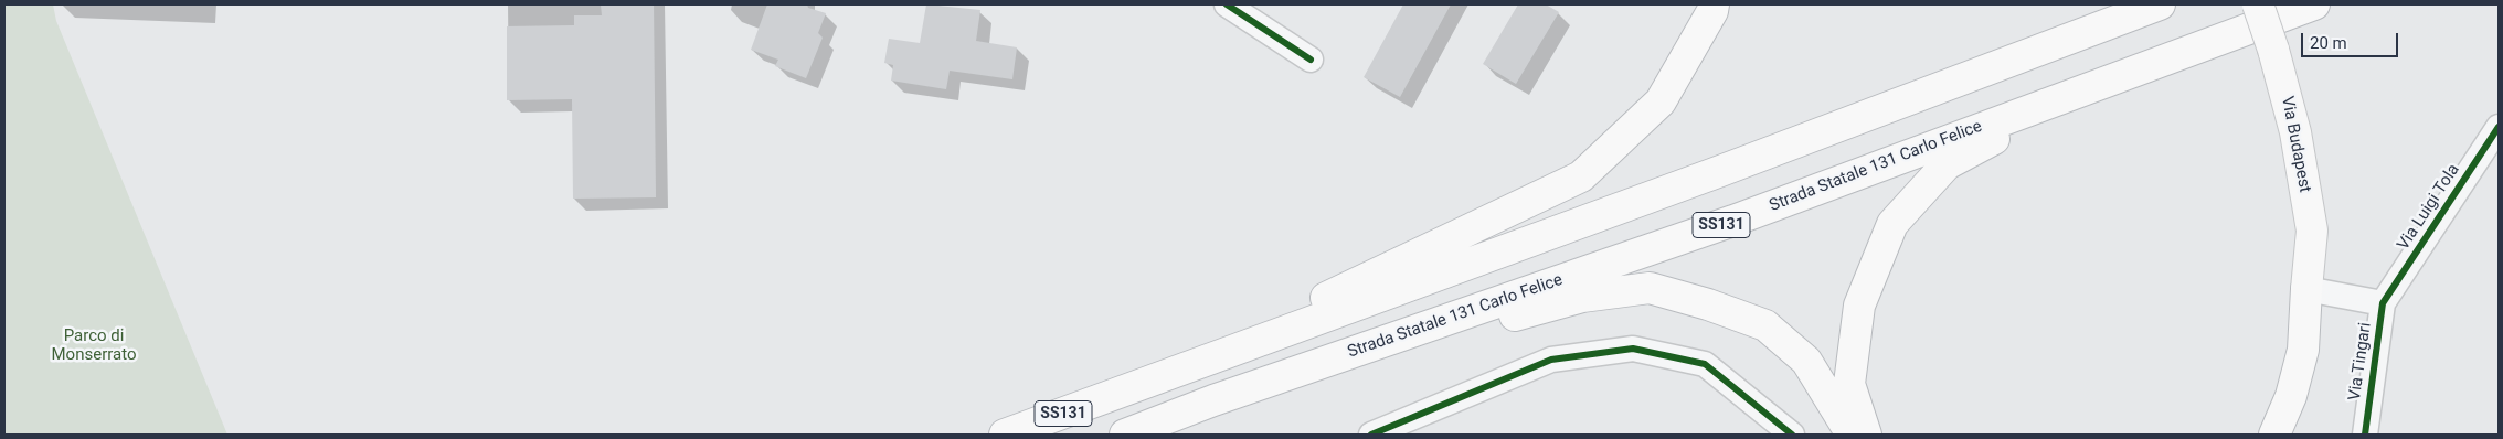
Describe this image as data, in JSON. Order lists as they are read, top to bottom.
{
  "streets": {
    "main road": ["Via Budapest", "Strada Statale 131 Carlo Felice", "SS131"],
    "street": ["Via Luigi Tola", "Via Tingari"]
  },
  "crossings": [
    ["Via Budapest", "Via Tingari"],
    ["Via Luigi Tola", "Via Tingari"]
  ],
  "parks": ["Parco di Monserrato"],
  "scale_bar": "20 m"
}
